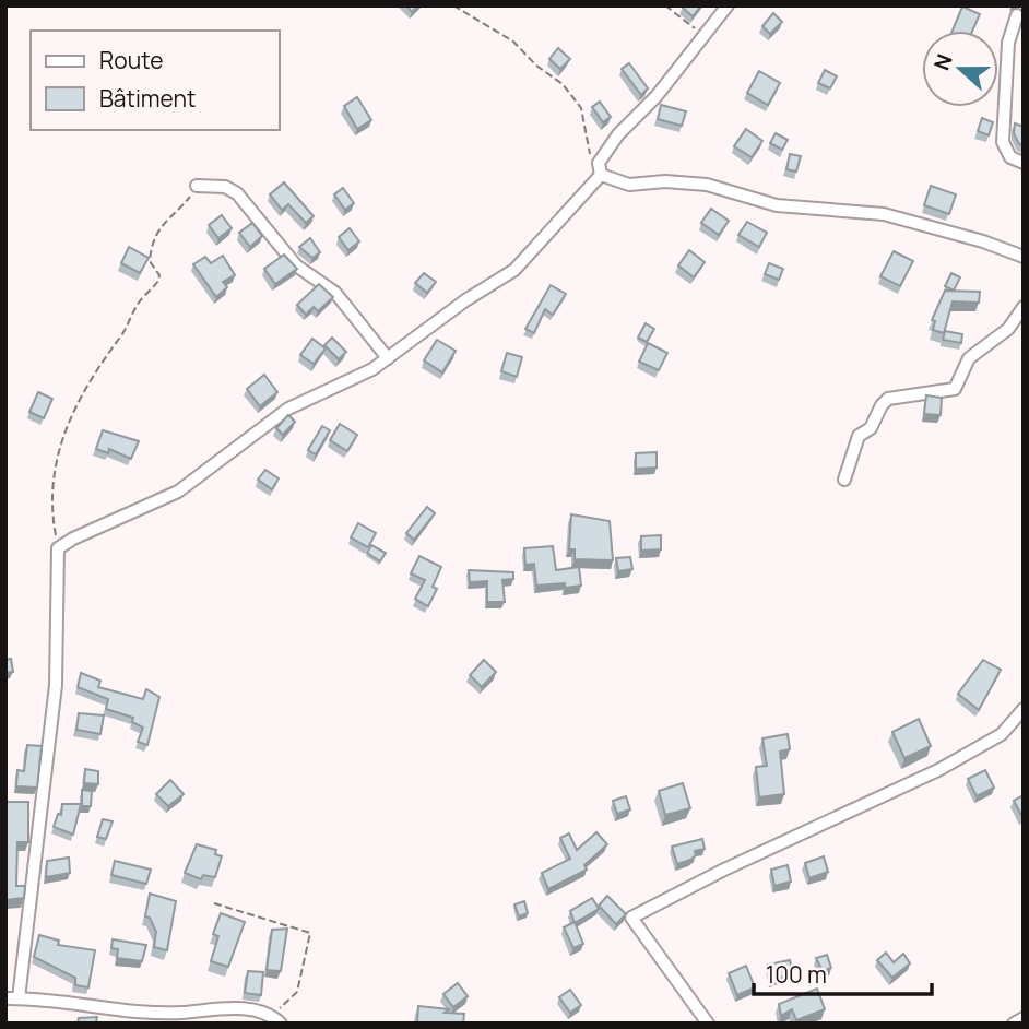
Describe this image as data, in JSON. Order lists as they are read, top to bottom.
{
  "legend": ["Route", "Bâtiment"],
  "scale_bar": "100 m",
  "north": "left"
}
